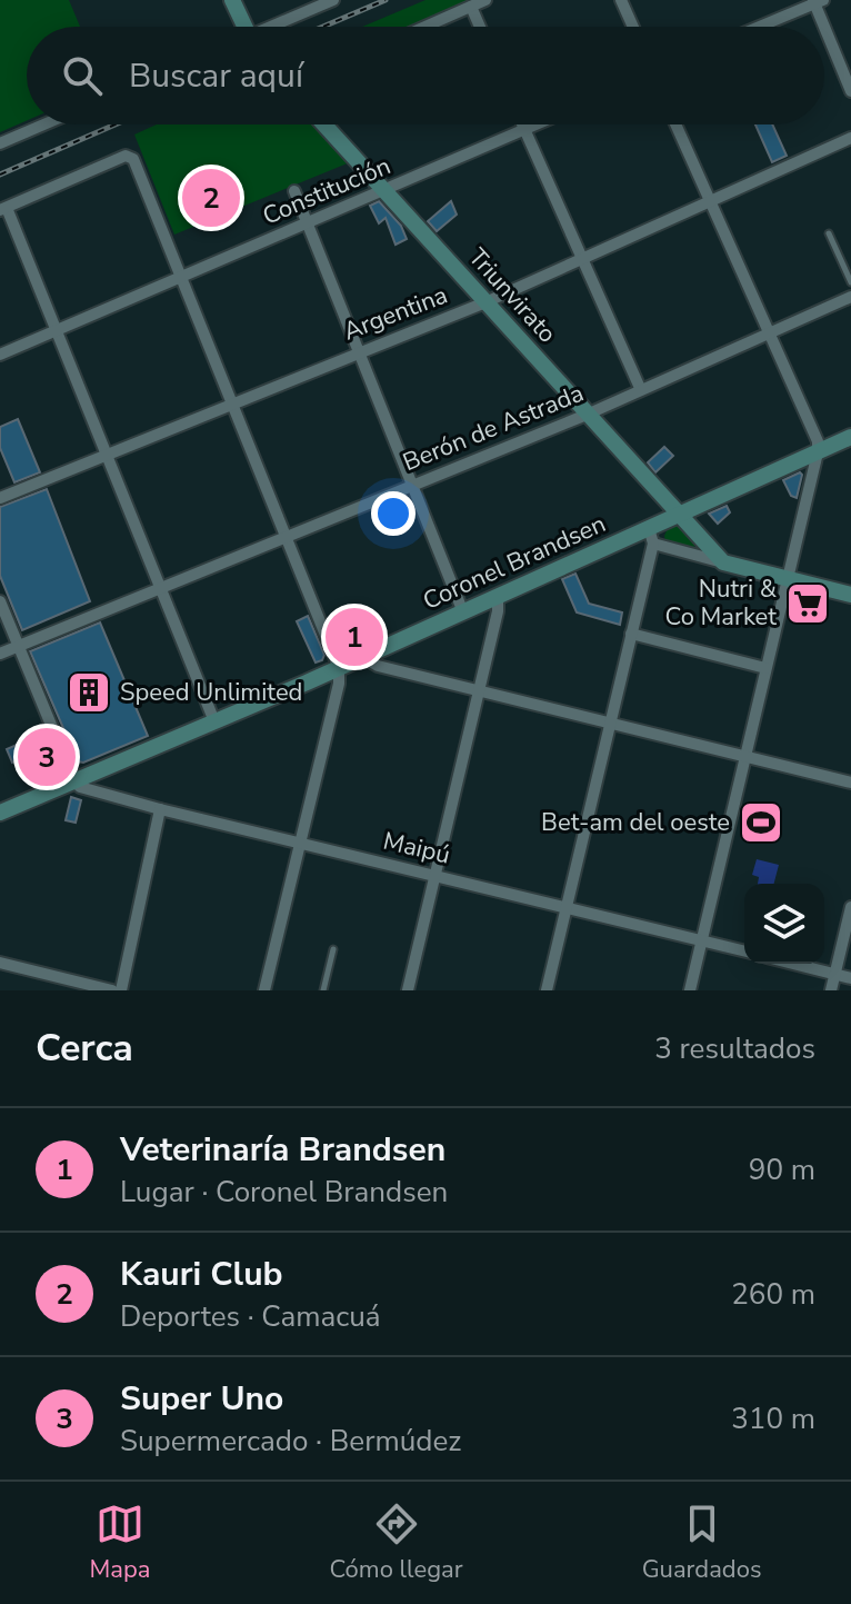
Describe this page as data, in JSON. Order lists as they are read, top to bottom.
{
  "streets": {
    "street": [
      "Constitución",
      "Triunvirato",
      "Argentina",
      "Berón de Astrada",
      "Coronel Brandsen",
      "Maipú"
    ]
  },
  "crossings": [
    ["Constitución", "Triunvirato"],
    ["Triunvirato", "Argentina"],
    ["Triunvirato", "Berón de Astrada"],
    ["Triunvirato", "Coronel Brandsen"],
    ["Coronel Brandsen", "Maipú"]
  ],
  "places": {
    "supermarket": ["Nutri & Co Market"],
    "building": ["Speed Unlimited"],
    "sports": ["Bet-am del oeste"]
  },
  "page": {
    "search": "Buscar aquí",
    "pins": ["2", "1", "3"],
    "heading": ["Cerca", "3 resultados"],
    "list": [
      {
        "mark": "1",
        "name": "Veterinaría Brandsen",
        "note": "Lugar · Coronel Brandsen",
        "value": "90 m"
      },
      {
        "mark": "2",
        "name": "Kauri Club",
        "note": "Deportes · Camacuá",
        "value": "260 m"
      },
      {
        "mark": "3",
        "name": "Super Uno",
        "note": "Supermercado · Bermúdez",
        "value": "310 m"
      }
    ],
    "nav": ["Mapa", "Cómo llegar", "Guardados"]
  }
}
